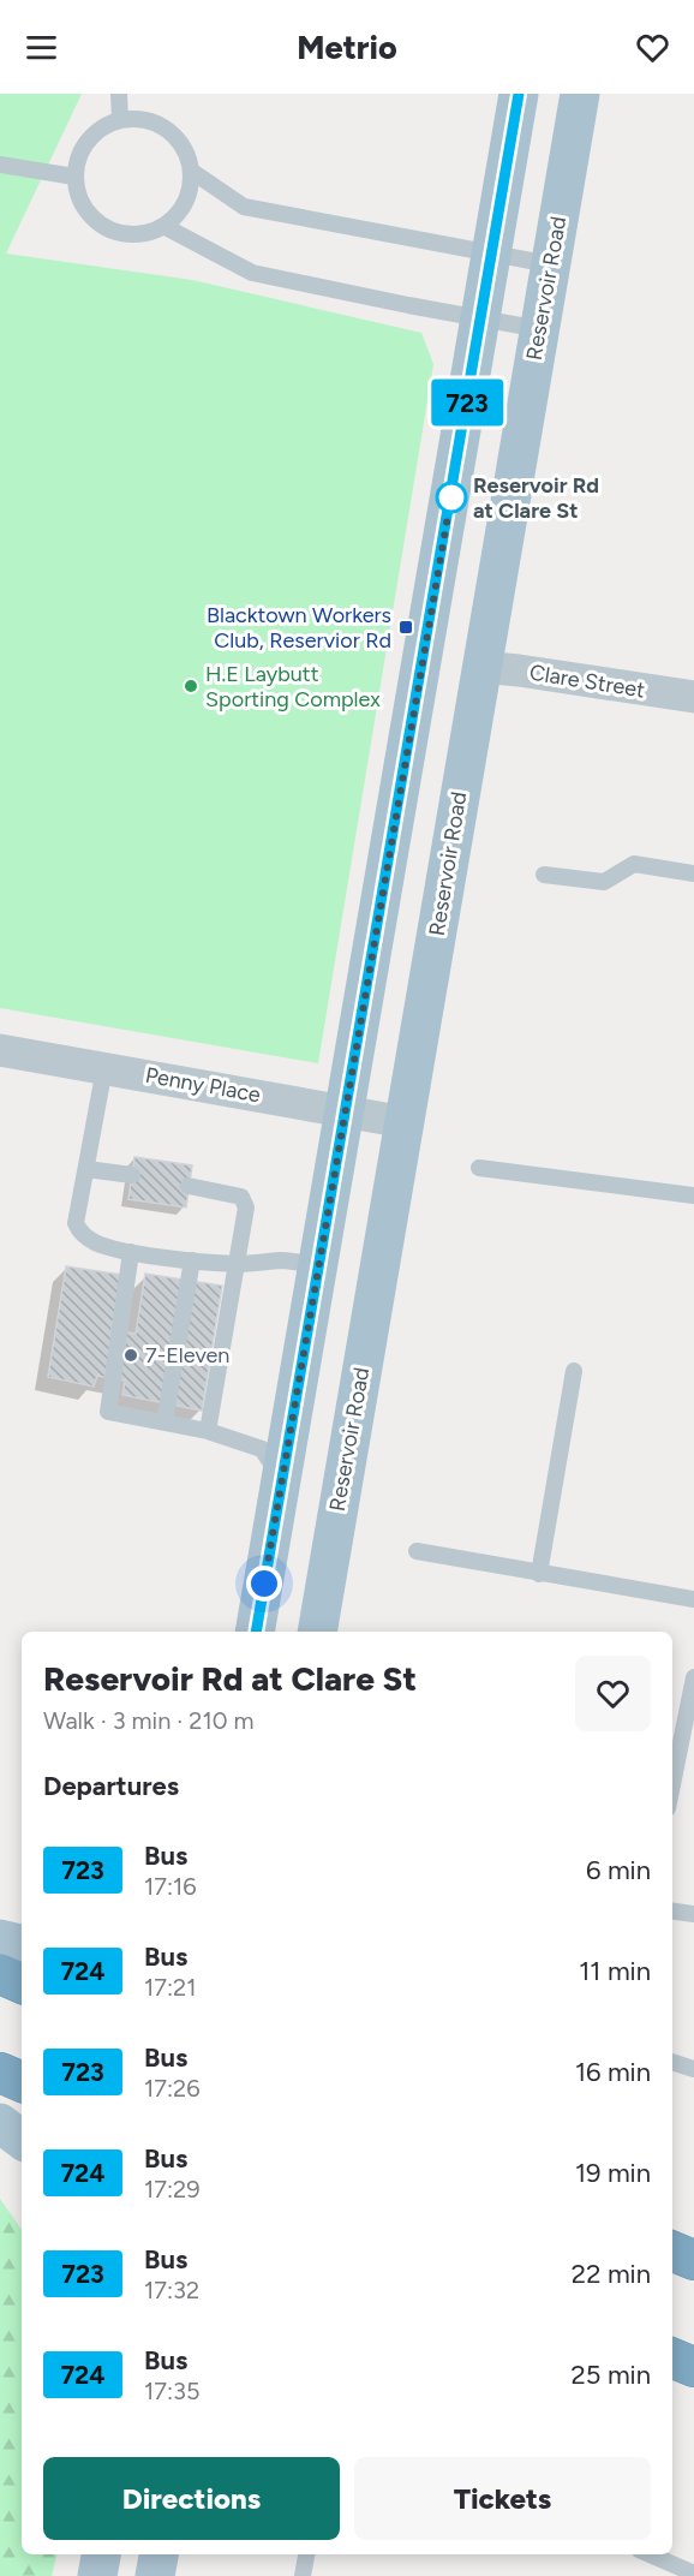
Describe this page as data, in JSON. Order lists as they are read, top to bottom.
{
  "streets": {
    "main road": ["Reservoir Road"],
    "street": ["Clare Street", "Penny Place"]
  },
  "crossings": [
    ["Reservoir Road", "Clare Street"],
    ["Reservoir Road", "Penny Place"]
  ],
  "places": {
    "other": ["Reservoir Rd at Clare St", "H.E Laybutt Sporting Complex", "7-Eleven"],
    "transit": ["Blacktown Workers Club, Reservior Rd"]
  },
  "lines": ["bus line 723"],
  "page": {
    "header": "Metrio",
    "on_map": "723",
    "heading": [
      ["Reservoir Rd at Clare St", "Walk · 3 min · 210 m"],
      "Departures"
    ],
    "list": [
      {
        "mark": "723",
        "name": "Bus",
        "note": "17:16",
        "value": "6 min"
      },
      {
        "mark": "724",
        "name": "Bus",
        "note": "17:21",
        "value": "11 min"
      },
      {
        "mark": "723",
        "name": "Bus",
        "note": "17:26",
        "value": "16 min"
      },
      {
        "mark": "724",
        "name": "Bus",
        "note": "17:29",
        "value": "19 min"
      },
      {
        "mark": "723",
        "name": "Bus",
        "note": "17:32",
        "value": "22 min"
      },
      {
        "mark": "724",
        "name": "Bus",
        "note": "17:35",
        "value": "25 min"
      }
    ],
    "buttons": ["Directions", "Tickets"]
  }
}
